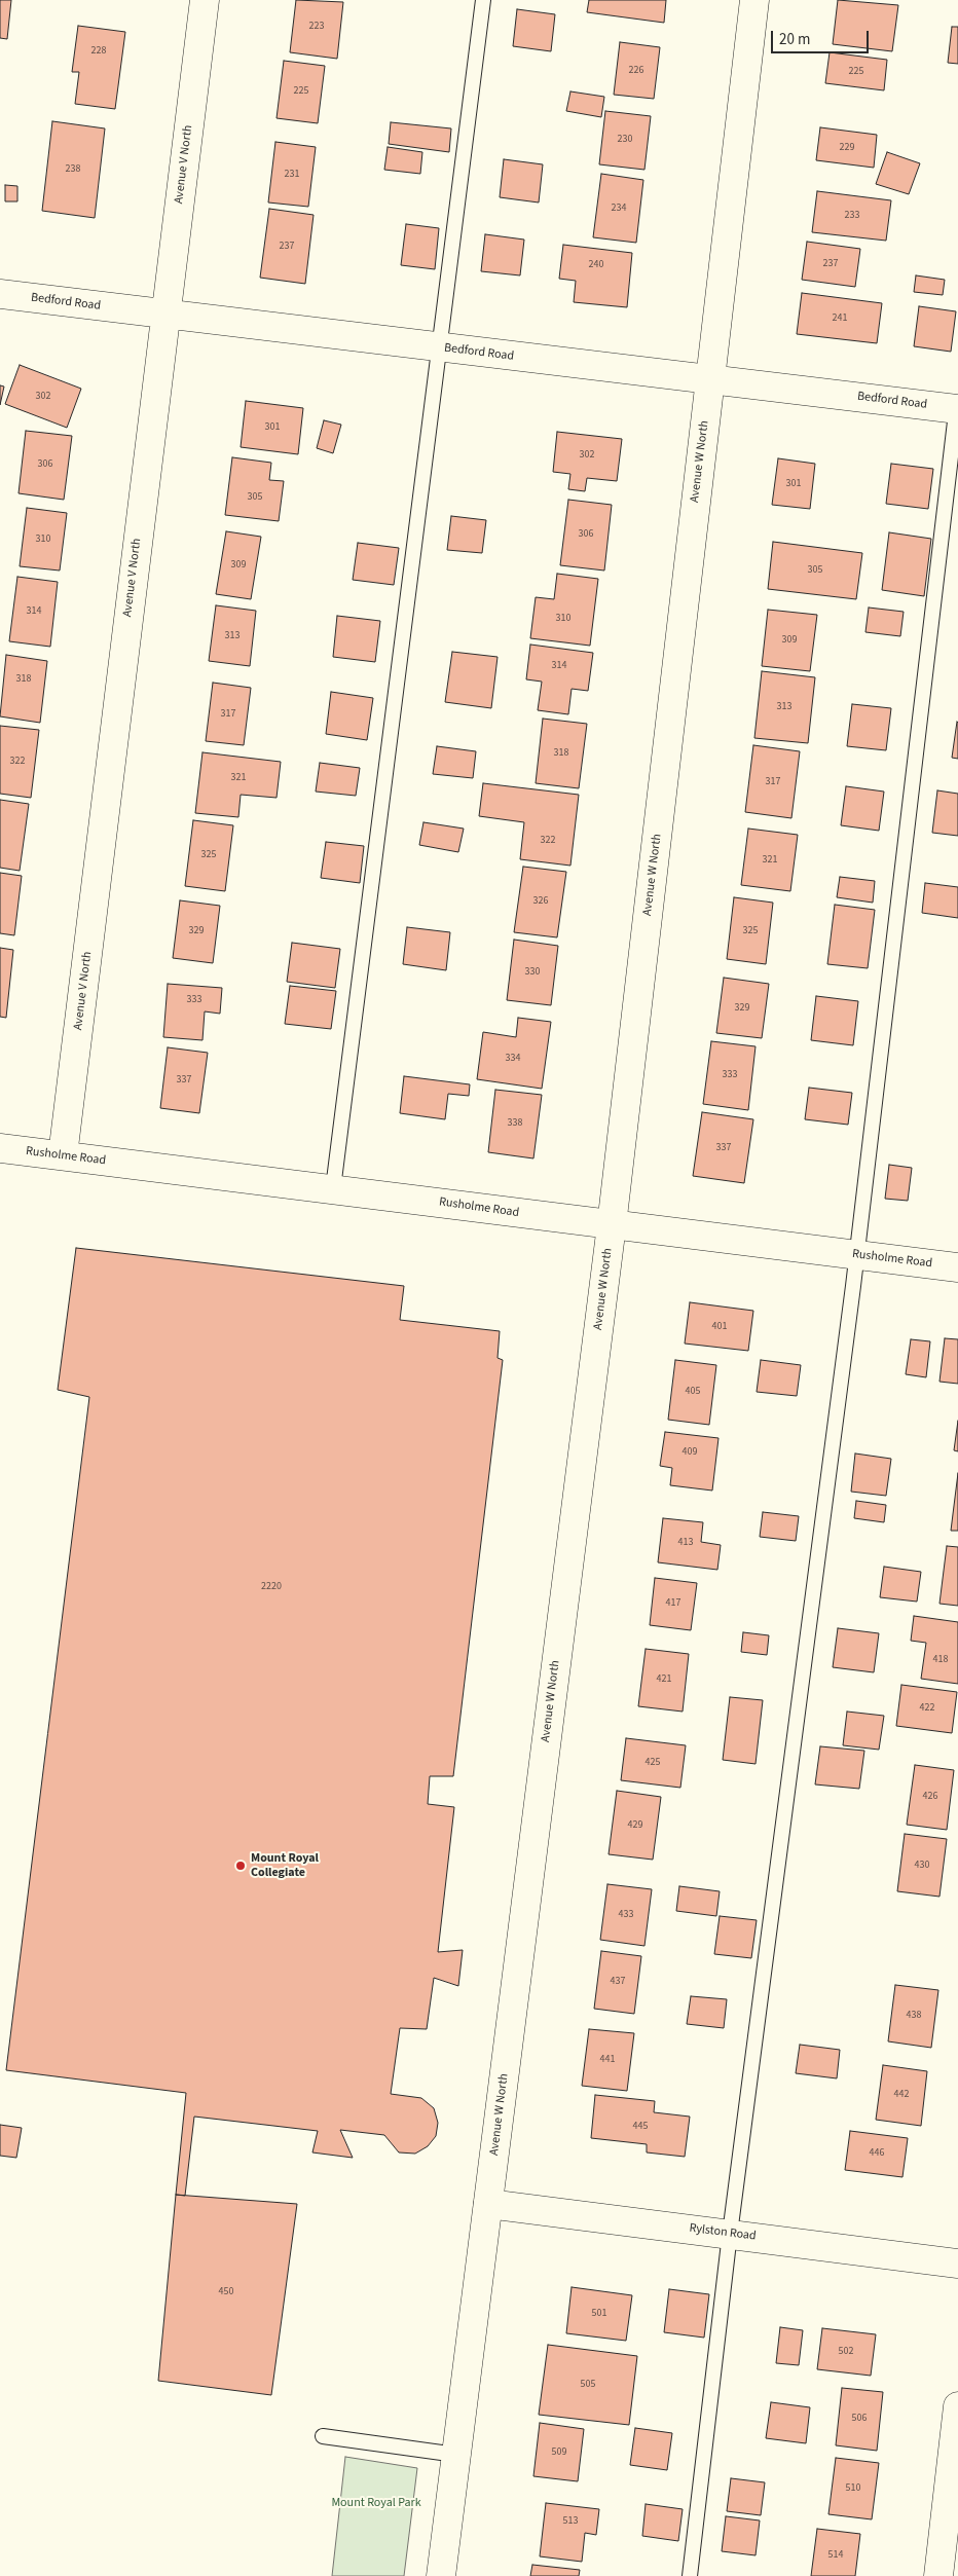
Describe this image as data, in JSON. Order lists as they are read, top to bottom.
{
  "streets": {
    "street": [
      "Avenue V North",
      "Bedford Road",
      "Avenue W North",
      "Rusholme Road",
      "Rylston Road"
    ]
  },
  "crossings": [
    ["Avenue V North", "Bedford Road"],
    ["Avenue V North", "Rusholme Road"],
    ["Bedford Road", "Avenue W North"],
    ["Avenue W North", "Rusholme Road"],
    ["Avenue W North", "Rylston Road"]
  ],
  "parks": ["Mount Royal Park"],
  "places": ["Mount Royal Collegiate"],
  "house_numbers": [
    "223",
    "228",
    "226",
    "225",
    "225",
    "230",
    "229",
    "238",
    "231",
    "234",
    "233",
    "237",
    "237",
    "240",
    "241",
    "302",
    "301",
    "302",
    "306",
    "301",
    "305",
    "306",
    "310",
    "309",
    "305",
    "314",
    "310",
    "313",
    "309",
    "314",
    "318",
    "313",
    "317",
    "318",
    "322",
    "321",
    "317",
    "322",
    "325",
    "321",
    "326",
    "329",
    "325",
    "330",
    "333",
    "329",
    "334",
    "333",
    "337",
    "338",
    "337",
    "401",
    "405",
    "409",
    "413",
    "2220",
    "417",
    "418",
    "421",
    "422",
    "425",
    "426",
    "429",
    "430",
    "433",
    "437",
    "438",
    "441",
    "442",
    "445",
    "446",
    "450",
    "501",
    "502",
    "505",
    "506",
    "509",
    "510",
    "513",
    "514"
  ],
  "scale_bar": "20 m"
}
